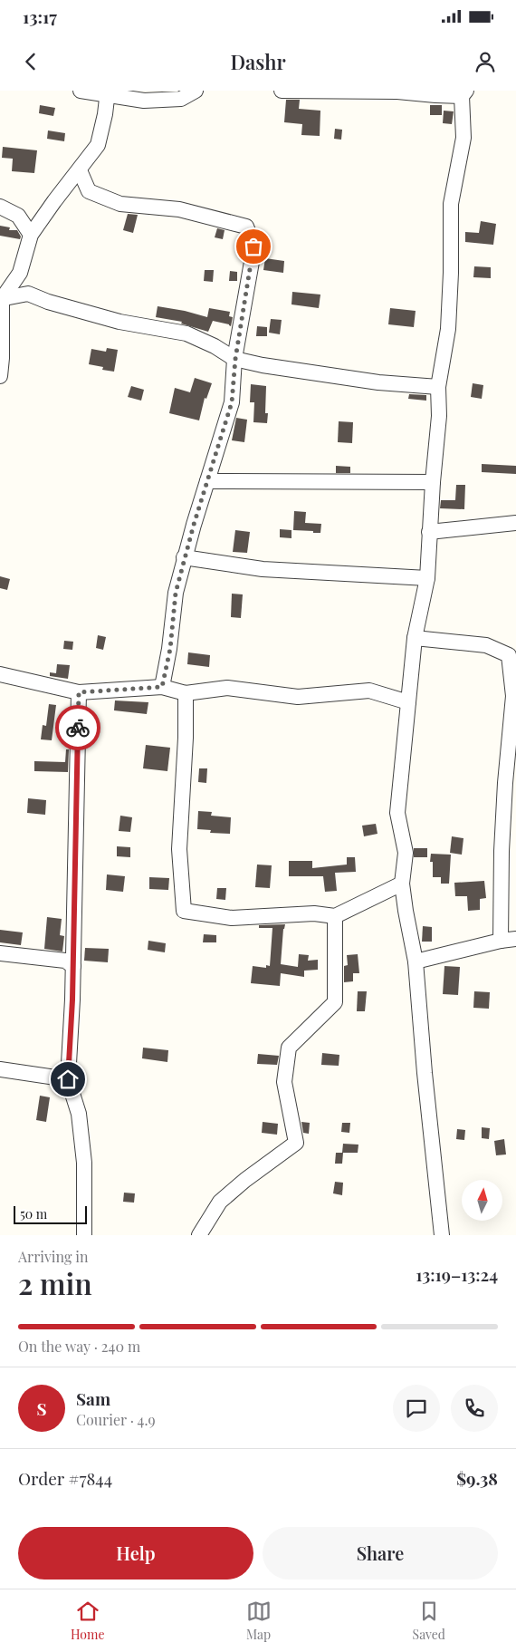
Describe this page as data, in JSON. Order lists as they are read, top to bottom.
{
  "scale_bar": "50 m",
  "north": "top",
  "page": {
    "status": "13:17",
    "header": "Dashr",
    "scale": "50 m",
    "heading": ["2 min", "Arriving in", "13:19–13:24"],
    "panel": [
      "Sam",
      "Courier · 4.9",
      "Order #7844",
      "$9.38"
    ],
    "bar": "On the way · 240 m",
    "round": "S",
    "buttons": ["Help", "Share"],
    "tabs": ["Home", "Map", "Saved"]
  }
}
